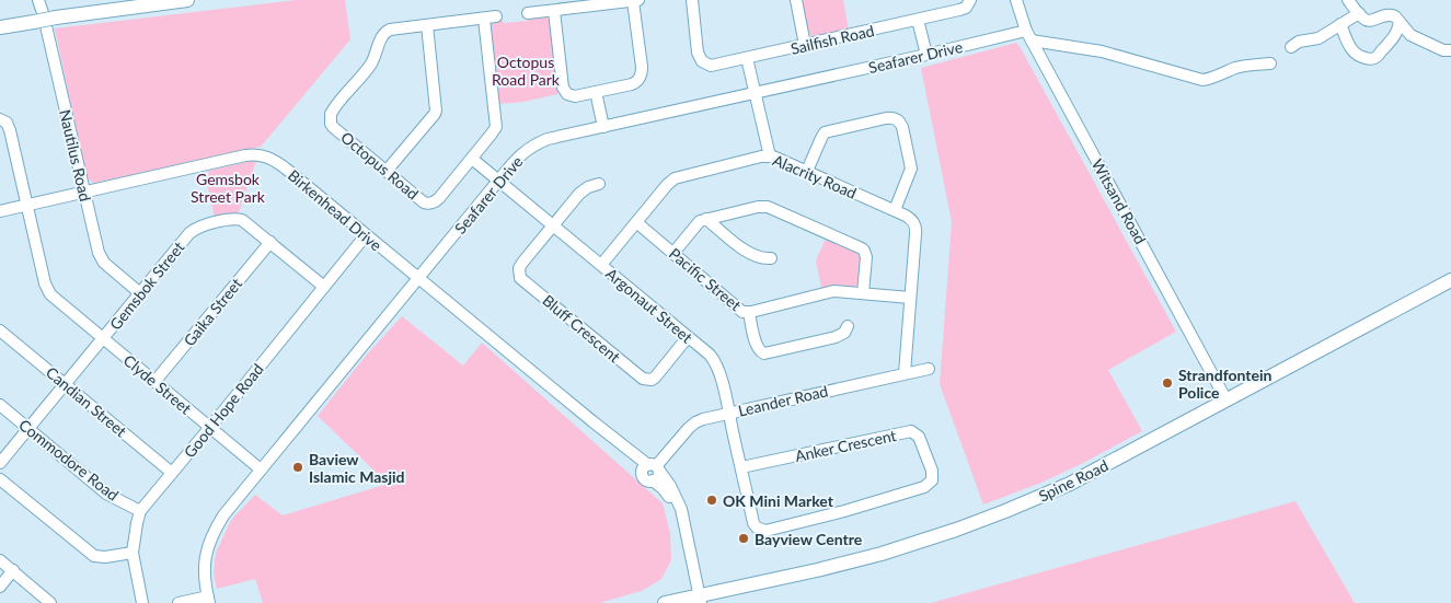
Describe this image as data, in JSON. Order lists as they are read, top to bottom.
{
  "streets": {
    "main road": ["Spine Road"],
    "street": [
      "Sailfish Road",
      "Seafarer Drive",
      "Nautilus Road",
      "Octopus Road",
      "Alacrity Road",
      "Witsand Road",
      "Birkenhead Drive",
      "Pacific Street",
      "Gemsbok Street",
      "Argonaut Street",
      "Gaika Street",
      "Bluff Crescent",
      "Clyde Street",
      "Leander Road",
      "Candian Street",
      "Good Hope Road",
      "Anker Crescent",
      "Commodore Road"
    ]
  },
  "crossings": [
    ["Seafarer Drive", "Witsand Road"],
    ["Seafarer Drive", "Birkenhead Drive"],
    ["Seafarer Drive", "Argonaut Street"],
    ["Seafarer Drive", "Clyde Street"],
    ["Nautilus Road", "Birkenhead Drive"],
    ["Nautilus Road", "Gemsbok Street"],
    ["Octopus Road", "Argonaut Street"],
    ["Alacrity Road", "Pacific Street"],
    ["Alacrity Road", "Argonaut Street"],
    ["Alacrity Road", "Leander Road"],
    ["Witsand Road", "Spine Road"],
    ["Birkenhead Drive", "Clyde Street"],
    ["Birkenhead Drive", "Leander Road"],
    ["Birkenhead Drive", "Good Hope Road"],
    ["Birkenhead Drive", "Spine Road"],
    ["Gemsbok Street", "Gaika Street"],
    ["Gemsbok Street", "Clyde Street"],
    ["Gemsbok Street", "Candian Street"],
    ["Gemsbok Street", "Good Hope Road"],
    ["Gemsbok Street", "Commodore Road"],
    ["Argonaut Street", "Bluff Crescent"],
    ["Argonaut Street", "Leander Road"],
    ["Argonaut Street", "Anker Crescent"],
    ["Gaika Street", "Clyde Street"],
    ["Clyde Street", "Good Hope Road"],
    ["Candian Street", "Good Hope Road"],
    ["Good Hope Road", "Commodore Road"]
  ],
  "parks": ["Octopus Road Park", "Gemsbok Street Park"],
  "places": [
    "Strandfontein Police",
    "Baview Islamic Masjid",
    "OK Mini Market",
    "Bayview Centre"
  ]
}
